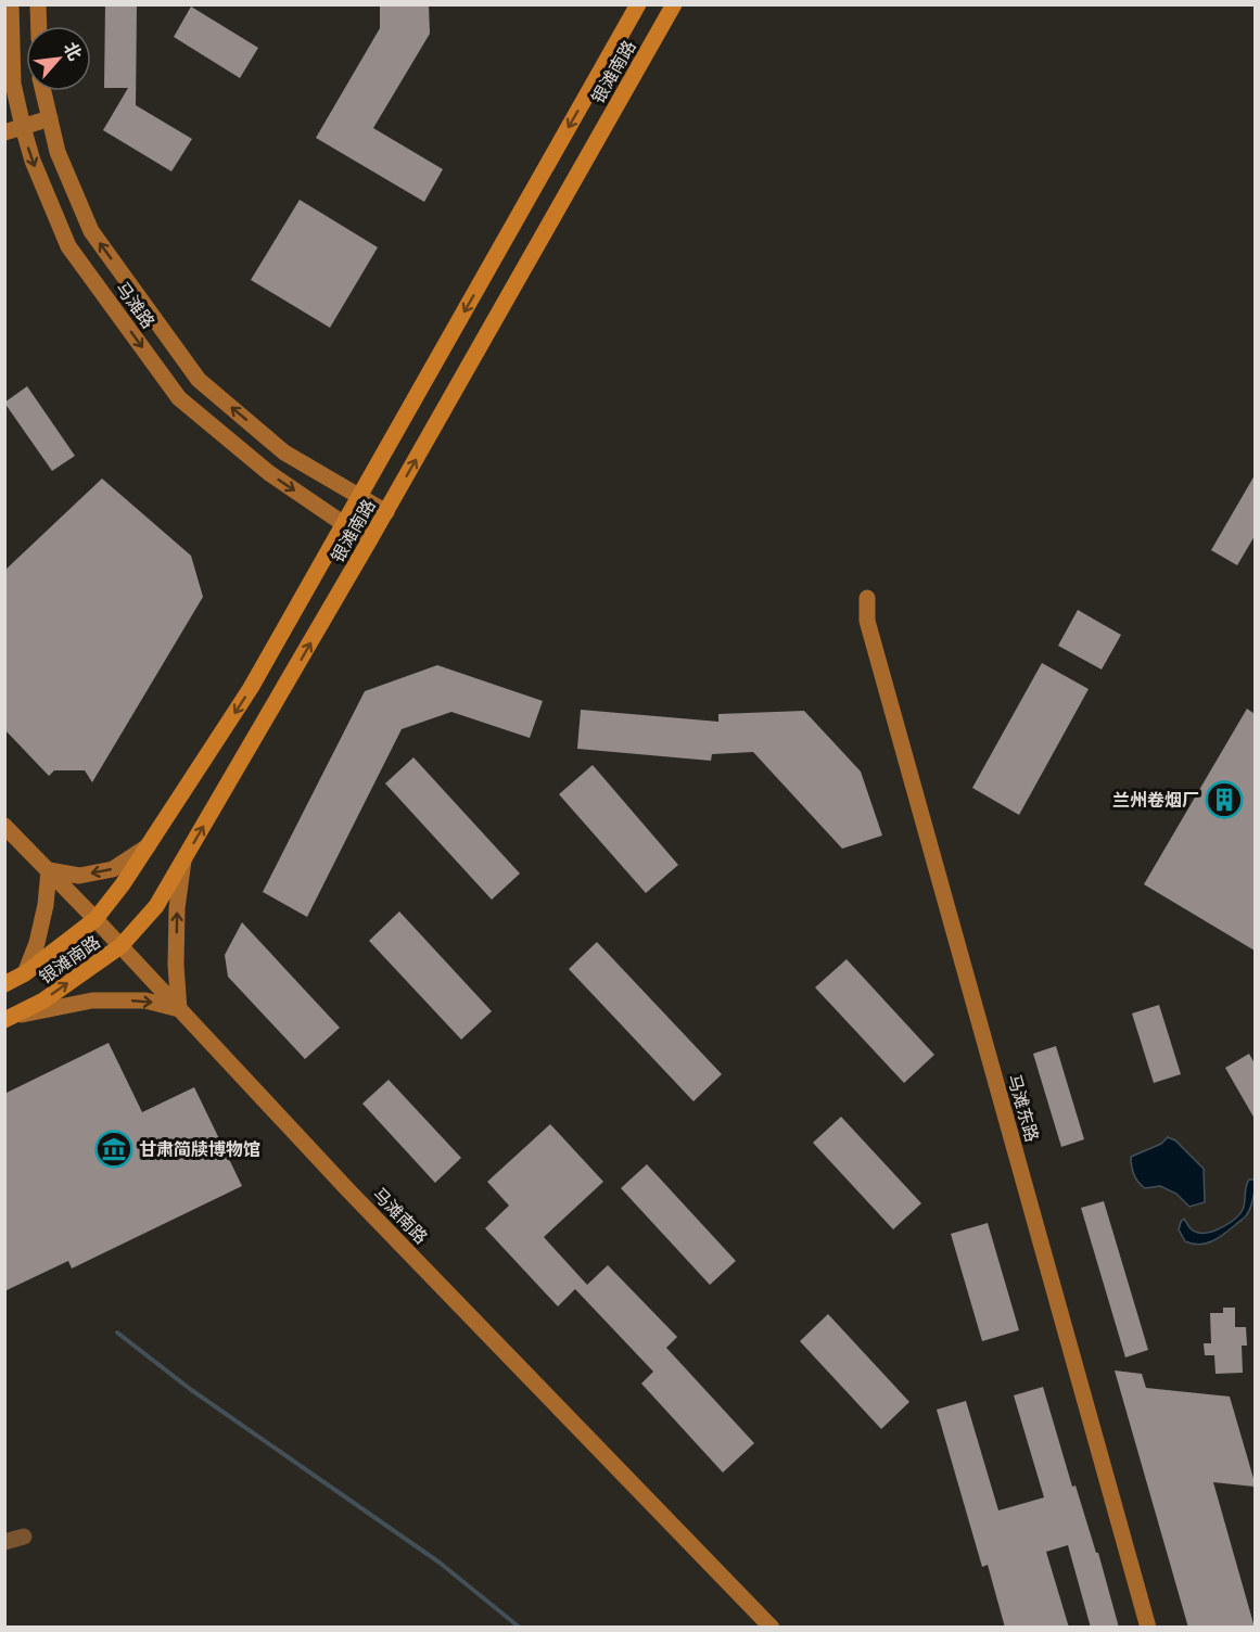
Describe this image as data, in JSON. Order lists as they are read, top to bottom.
{
  "streets": {
    "main road": [
      "银滩南路",
      "马滩路",
      "马滩东路",
      "马滩南路"
    ]
  },
  "crossings": [
    ["银滩南路", "马滩路"],
    ["银滩南路", "马滩南路"]
  ],
  "places": {
    "building": ["兰州卷烟厂"],
    "museum": ["甘肃简牍博物馆"]
  },
  "north": "top right"
}
